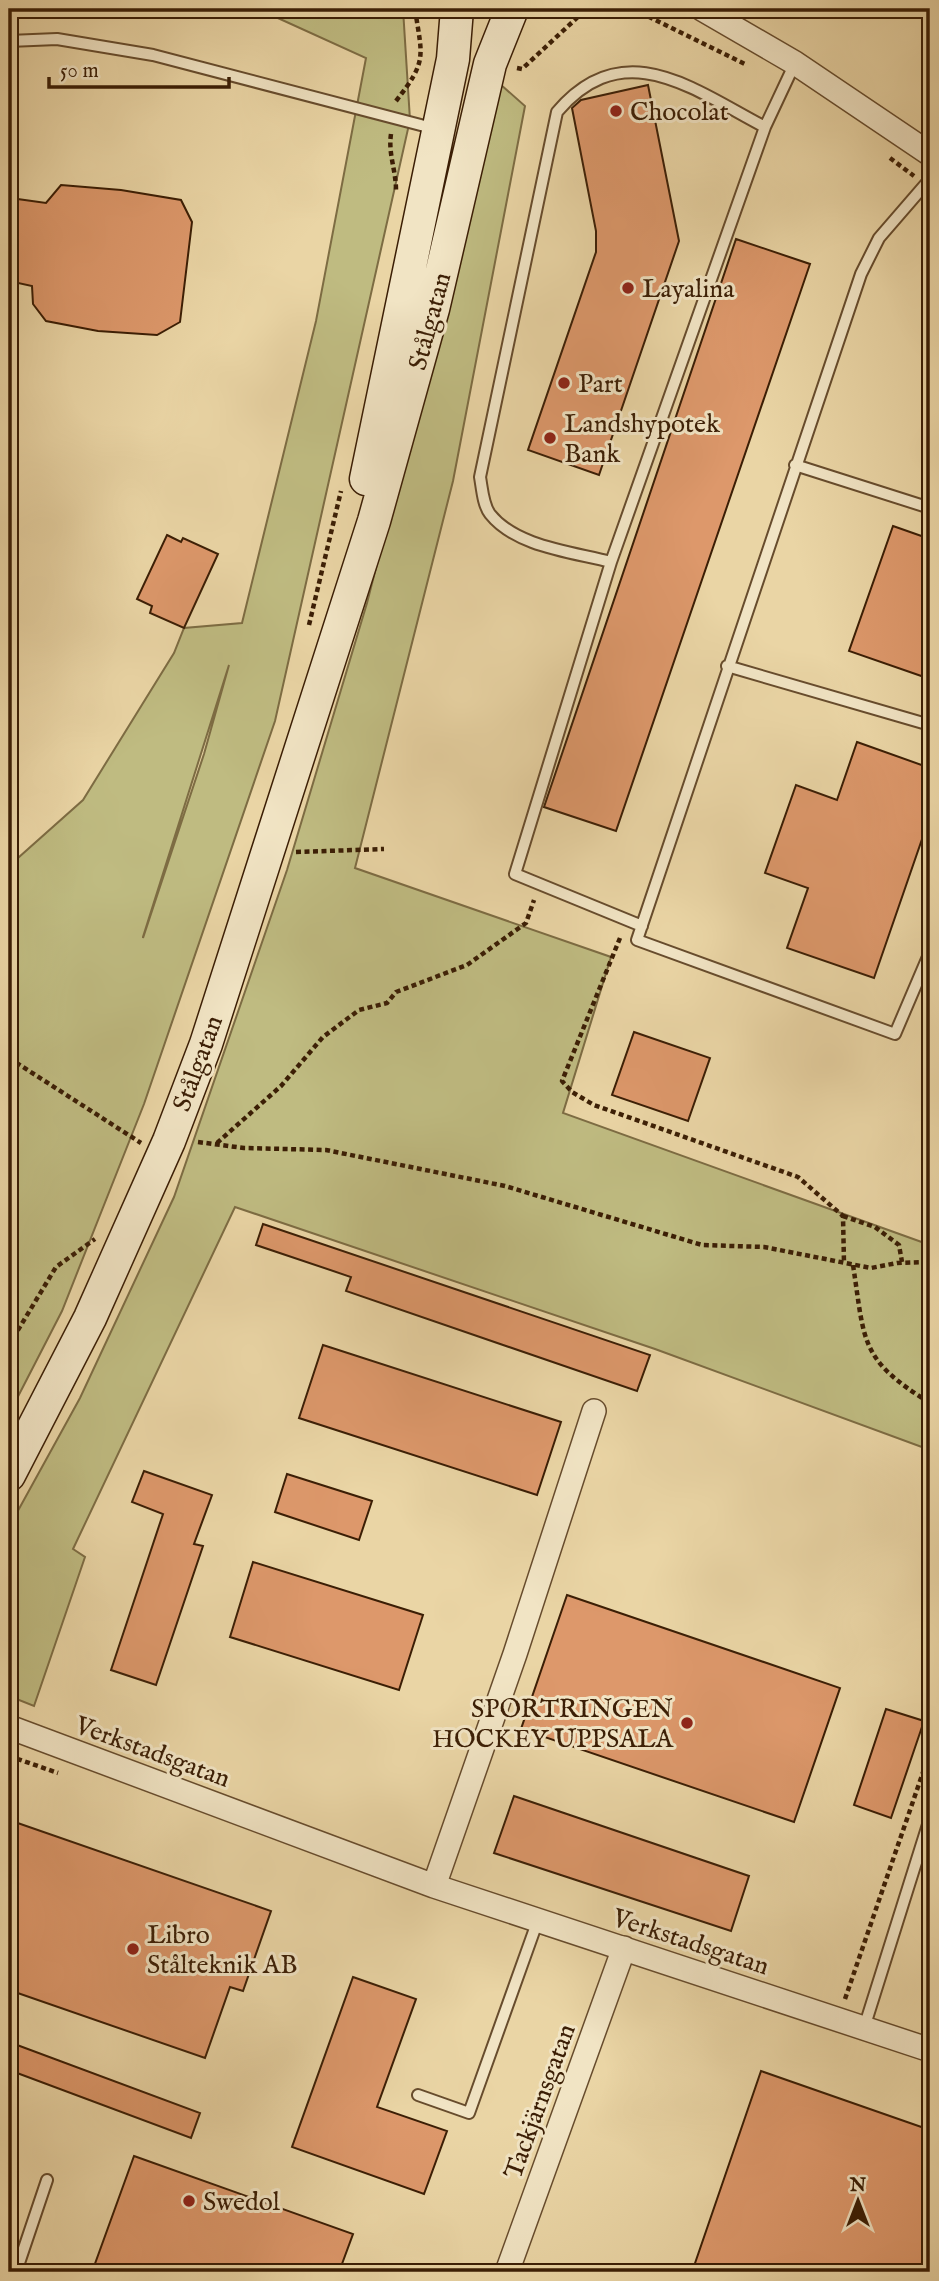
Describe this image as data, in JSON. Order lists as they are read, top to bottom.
{
  "streets": {
    "main road": ["Stålgatan"],
    "street": ["Verkstadsgatan", "Tackjärnsgatan"]
  },
  "crossings": [
    ["Verkstadsgatan", "Tackjärnsgatan"]
  ],
  "places": [
    "Chocolat",
    "Layalina",
    "Part",
    "Landshypotek Bank",
    "SPORTRINGEN HOCKEY UPPSALA",
    "Libro Stålteknik AB",
    "Swedol"
  ],
  "scale_bar": "50 m",
  "north": "top"
}
